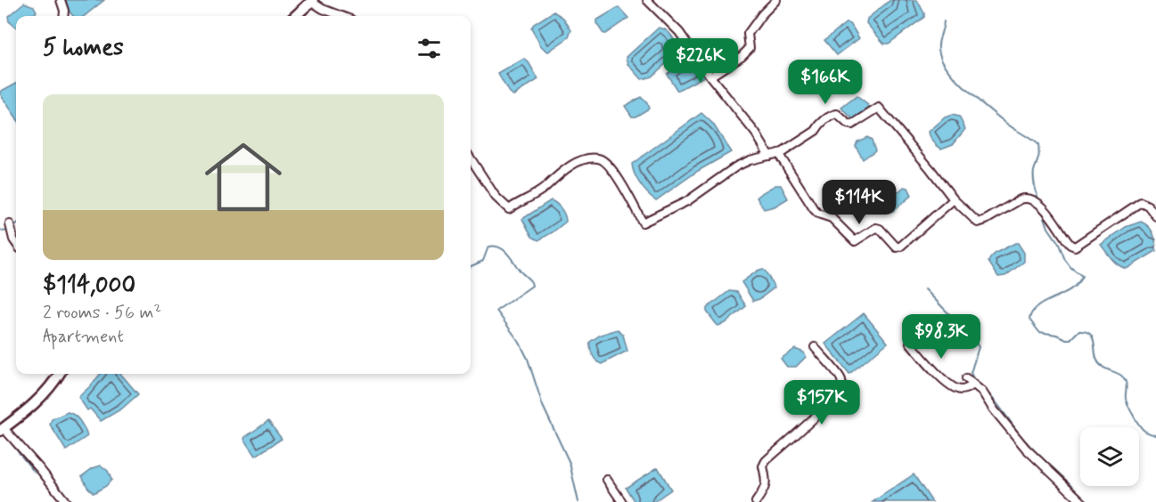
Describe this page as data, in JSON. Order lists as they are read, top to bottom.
{
  "page": {
    "heading": "5 homes",
    "price": [
      "$226K",
      "$166K",
      "$114K",
      "$98.3K",
      "$157K"
    ],
    "list": [
      {
        "name": "$114,000",
        "note": "2 rooms · 56 m² · Apartment"
      }
    ]
  }
}
